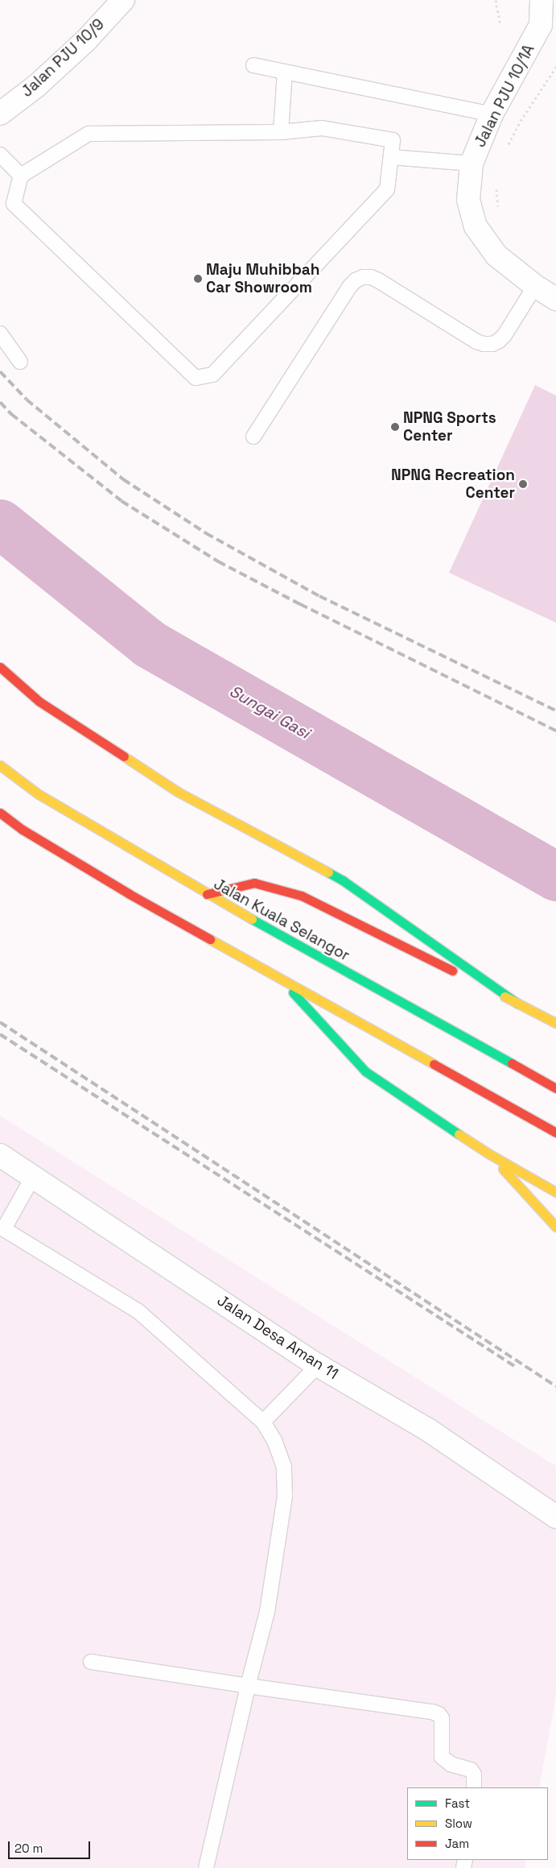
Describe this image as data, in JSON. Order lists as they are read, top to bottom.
{
  "streets": {
    "highway": ["Jalan Kuala Selangor"],
    "street": ["Jalan PJU 10/9", "Jalan PJU 10/1A", "Jalan Desa Aman 11"]
  },
  "water": ["Sungai Gasi"],
  "places": ["Maju Muhibbah Car Showroom", "NPNG Sports Center", "NPNG Recreation Center"],
  "legend": ["Fast", "Slow", "Jam"],
  "scale_bar": "20 m"
}
